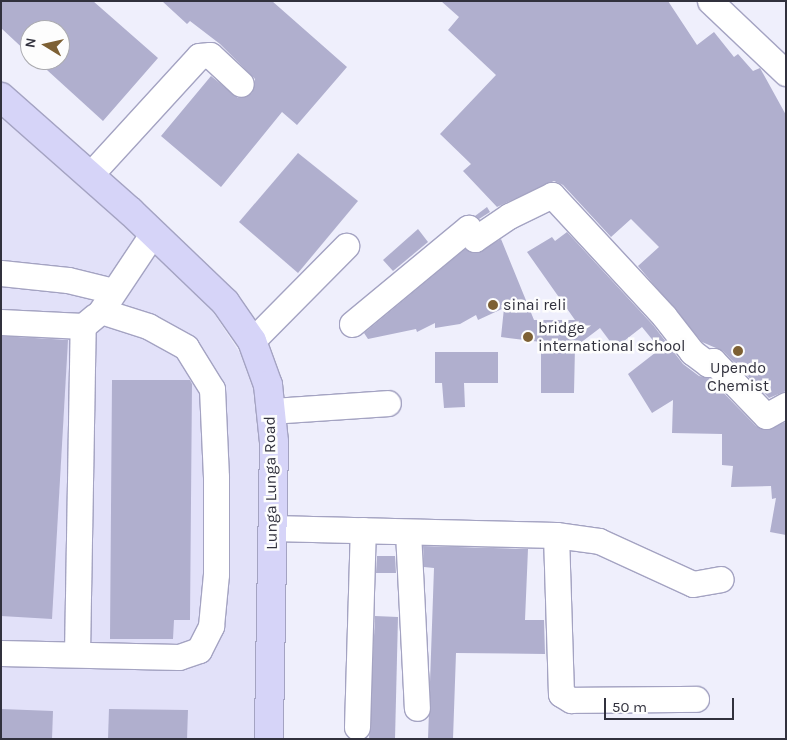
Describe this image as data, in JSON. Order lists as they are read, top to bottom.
{
  "streets": {
    "main road": ["Lunga Lunga Road"]
  },
  "places": ["sinai reli", "bridge international school", "Upendo Chemist"],
  "scale_bar": "50 m",
  "north": "left"
}
